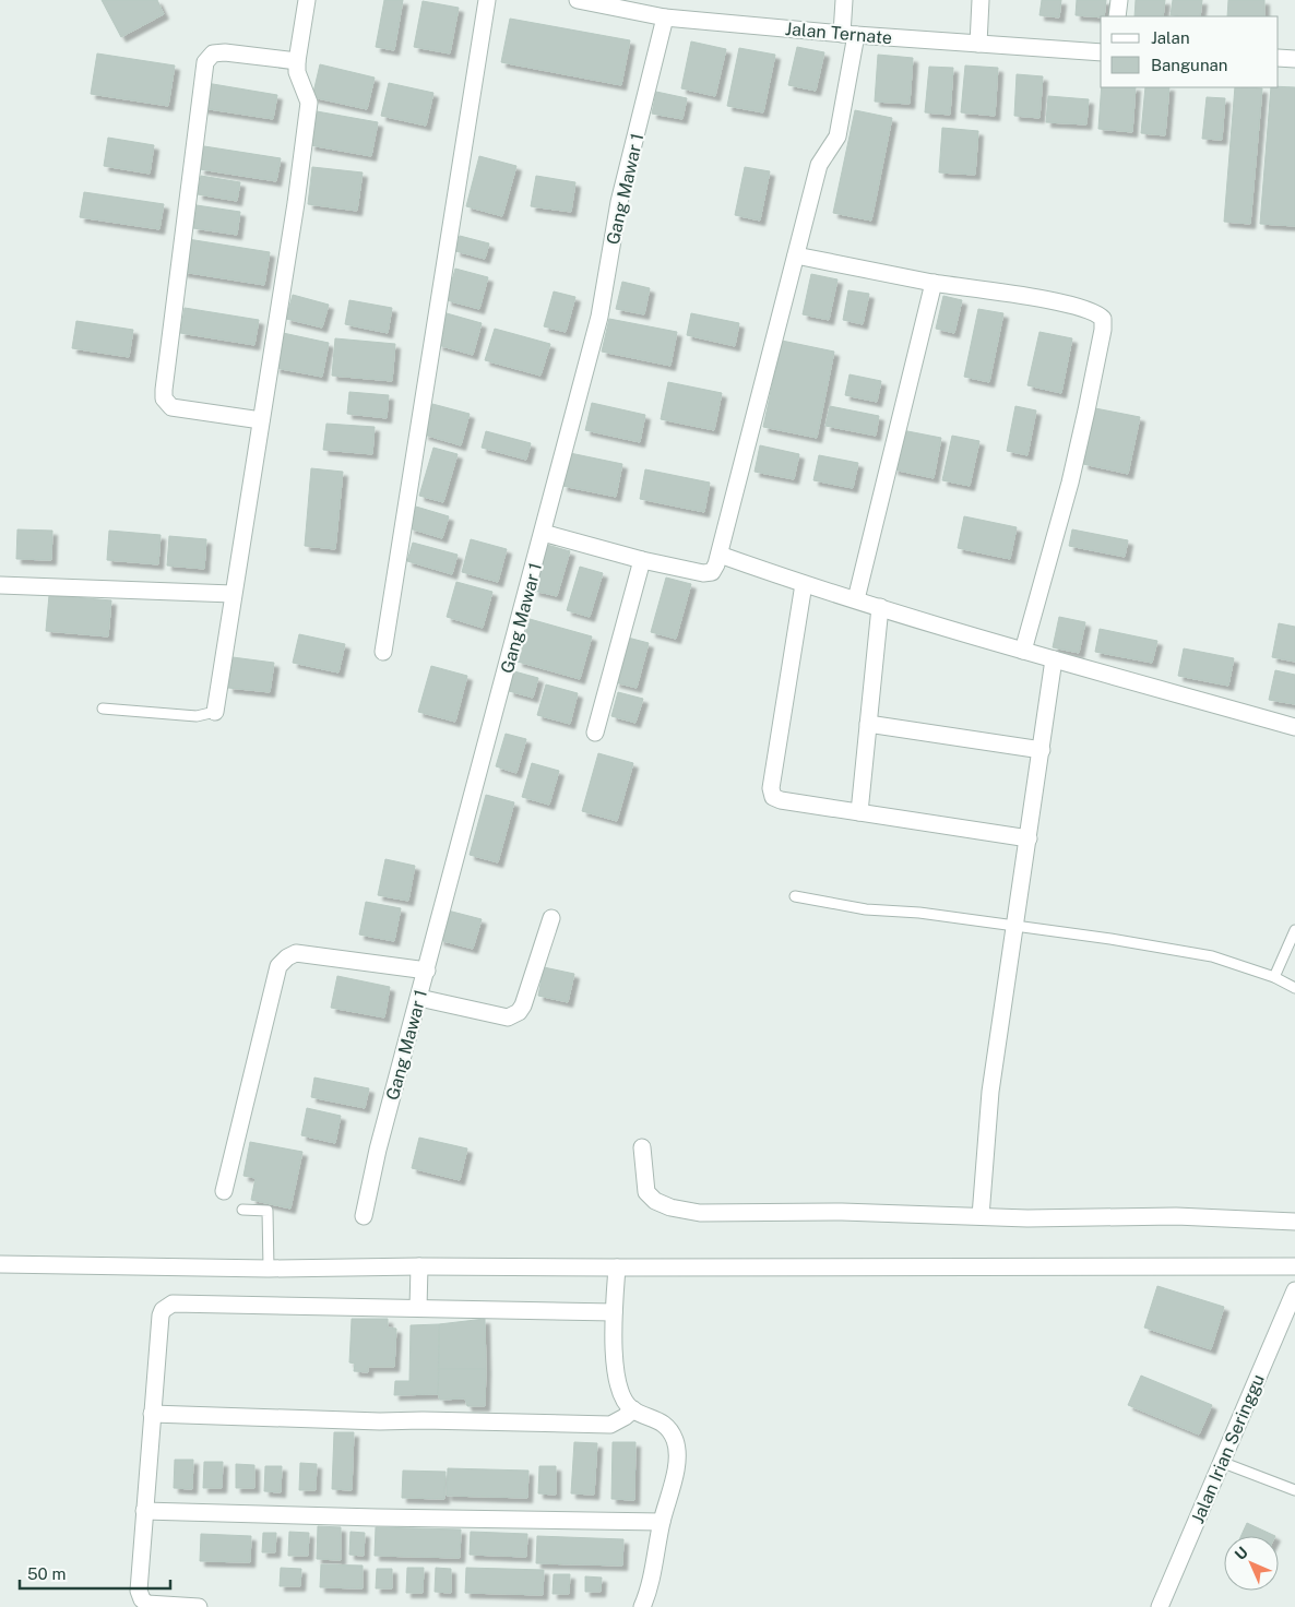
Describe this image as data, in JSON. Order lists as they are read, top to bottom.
{
  "streets": {
    "street": ["Jalan Ternate", "Gang Mawar 1", "Jalan Irian Seringgu"]
  },
  "crossings": [
    ["Jalan Ternate", "Gang Mawar 1"]
  ],
  "legend": ["Jalan", "Bangunan"],
  "scale_bar": "50 m",
  "north": "top left"
}
